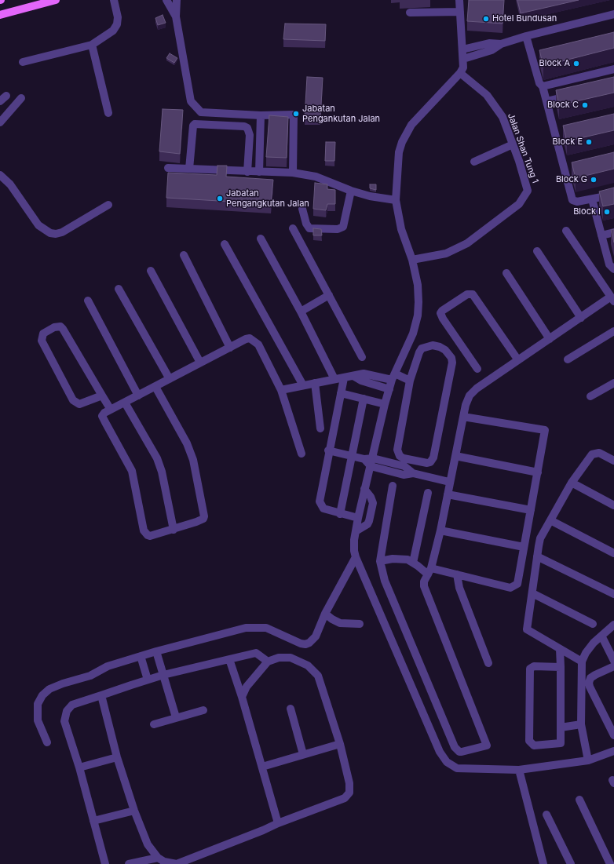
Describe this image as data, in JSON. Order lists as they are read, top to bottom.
{
  "streets": {
    "street": ["Jalan Shan Tung 1"]
  },
  "places": [
    "Hotel Bundusan",
    "Block A",
    "Block C",
    "Jabatan Pengankutan Jalan",
    "Block E",
    "Block G",
    "Jabatan Pengangkutan Jalan",
    "Block I"
  ]
}
